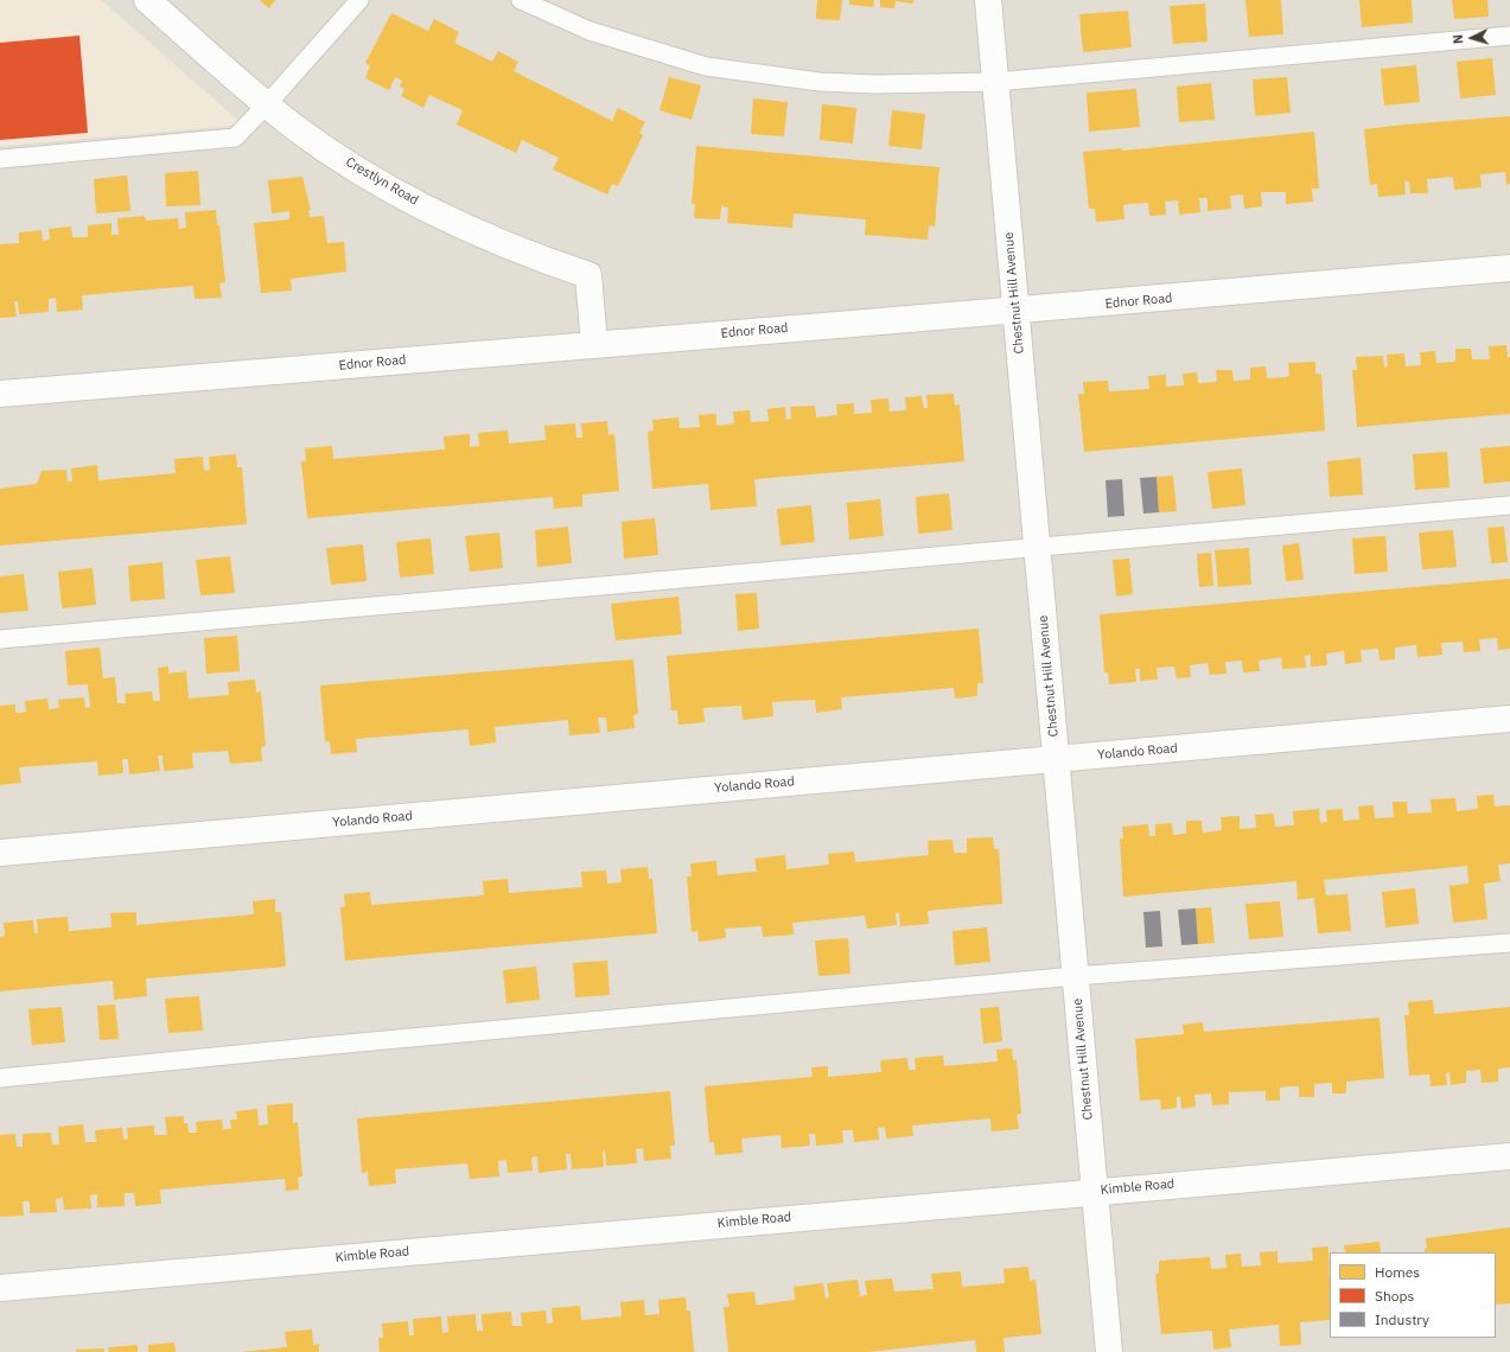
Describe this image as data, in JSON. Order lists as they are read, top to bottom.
{
  "streets": {
    "street": [
      "Crestlyn Road",
      "Chestnut Hill Avenue",
      "Ednor Road",
      "Yolando Road",
      "Kimble Road"
    ]
  },
  "crossings": [
    ["Crestlyn Road", "Ednor Road"],
    ["Chestnut Hill Avenue", "Ednor Road"],
    ["Chestnut Hill Avenue", "Yolando Road"],
    ["Chestnut Hill Avenue", "Kimble Road"]
  ],
  "legend": ["Homes", "Shops", "Industry"],
  "north": "left"
}
